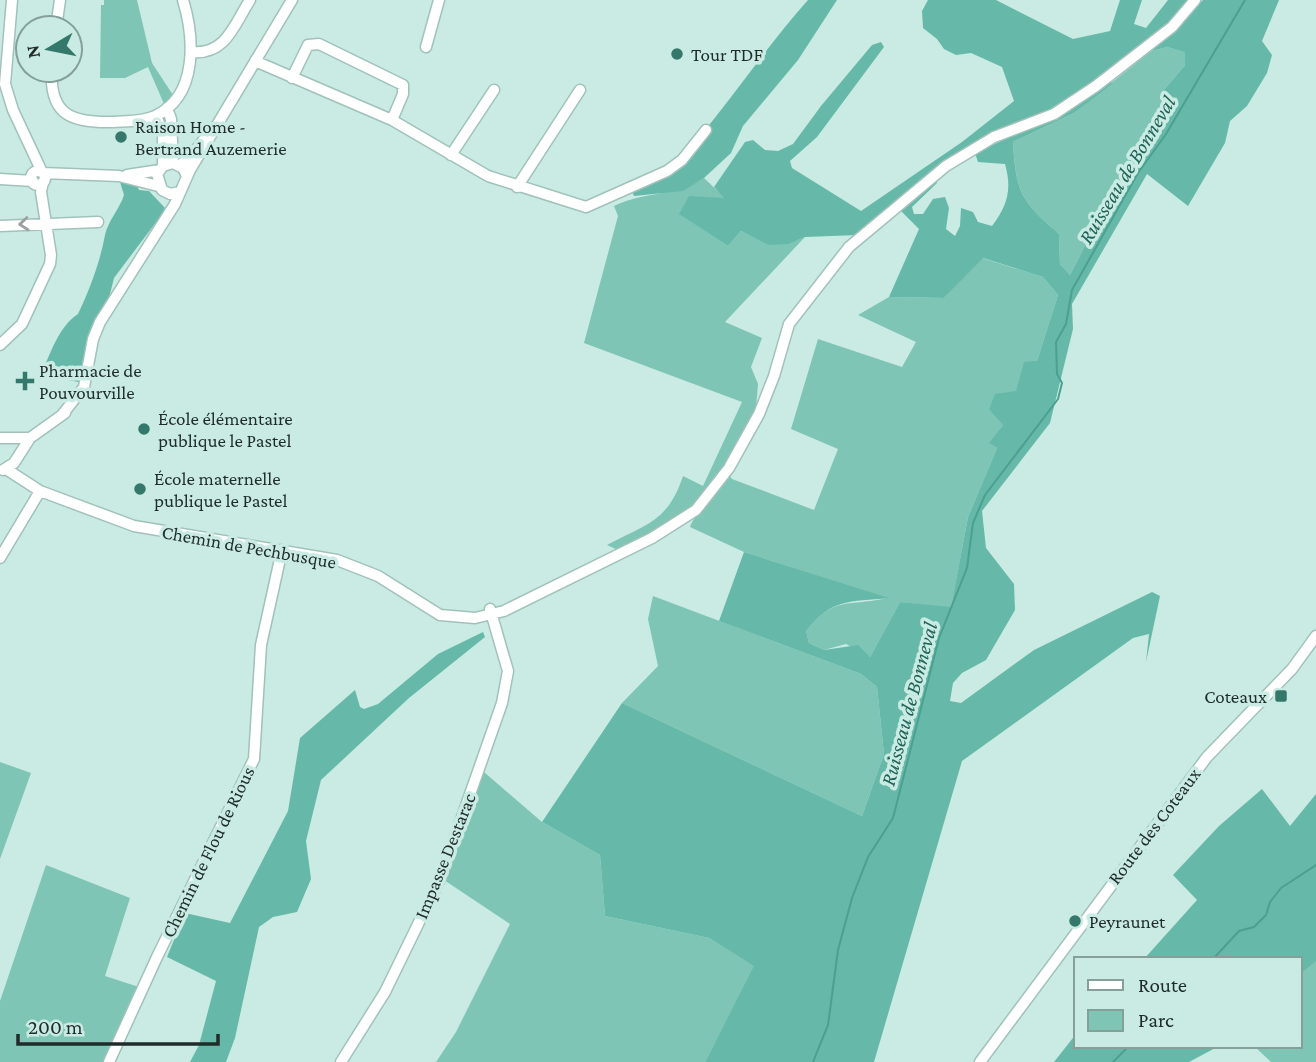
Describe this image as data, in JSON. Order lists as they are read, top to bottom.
{
  "streets": {
    "street": [
      "Chemin de Pechbusque",
      "Route des Coteaux",
      "Chemin de Flou de Rious",
      "Impasse Destarac"
    ]
  },
  "crossings": [
    ["Chemin de Pechbusque", "Chemin de Flou de Rious"],
    ["Chemin de Pechbusque", "Impasse Destarac"]
  ],
  "water": ["Ruisseau de Bonneval"],
  "places": {
    "other": [
      "Tour TDF",
      "Raison Home - Bertrand Auzemerie",
      "École élémentaire publique le Pastel",
      "École maternelle publique le Pastel",
      "Peyraunet"
    ],
    "health": ["Pharmacie de Pouvourville"],
    "transit": ["Coteaux"]
  },
  "legend": ["Route", "Parc"],
  "scale_bar": "200 m",
  "north": "left"
}
